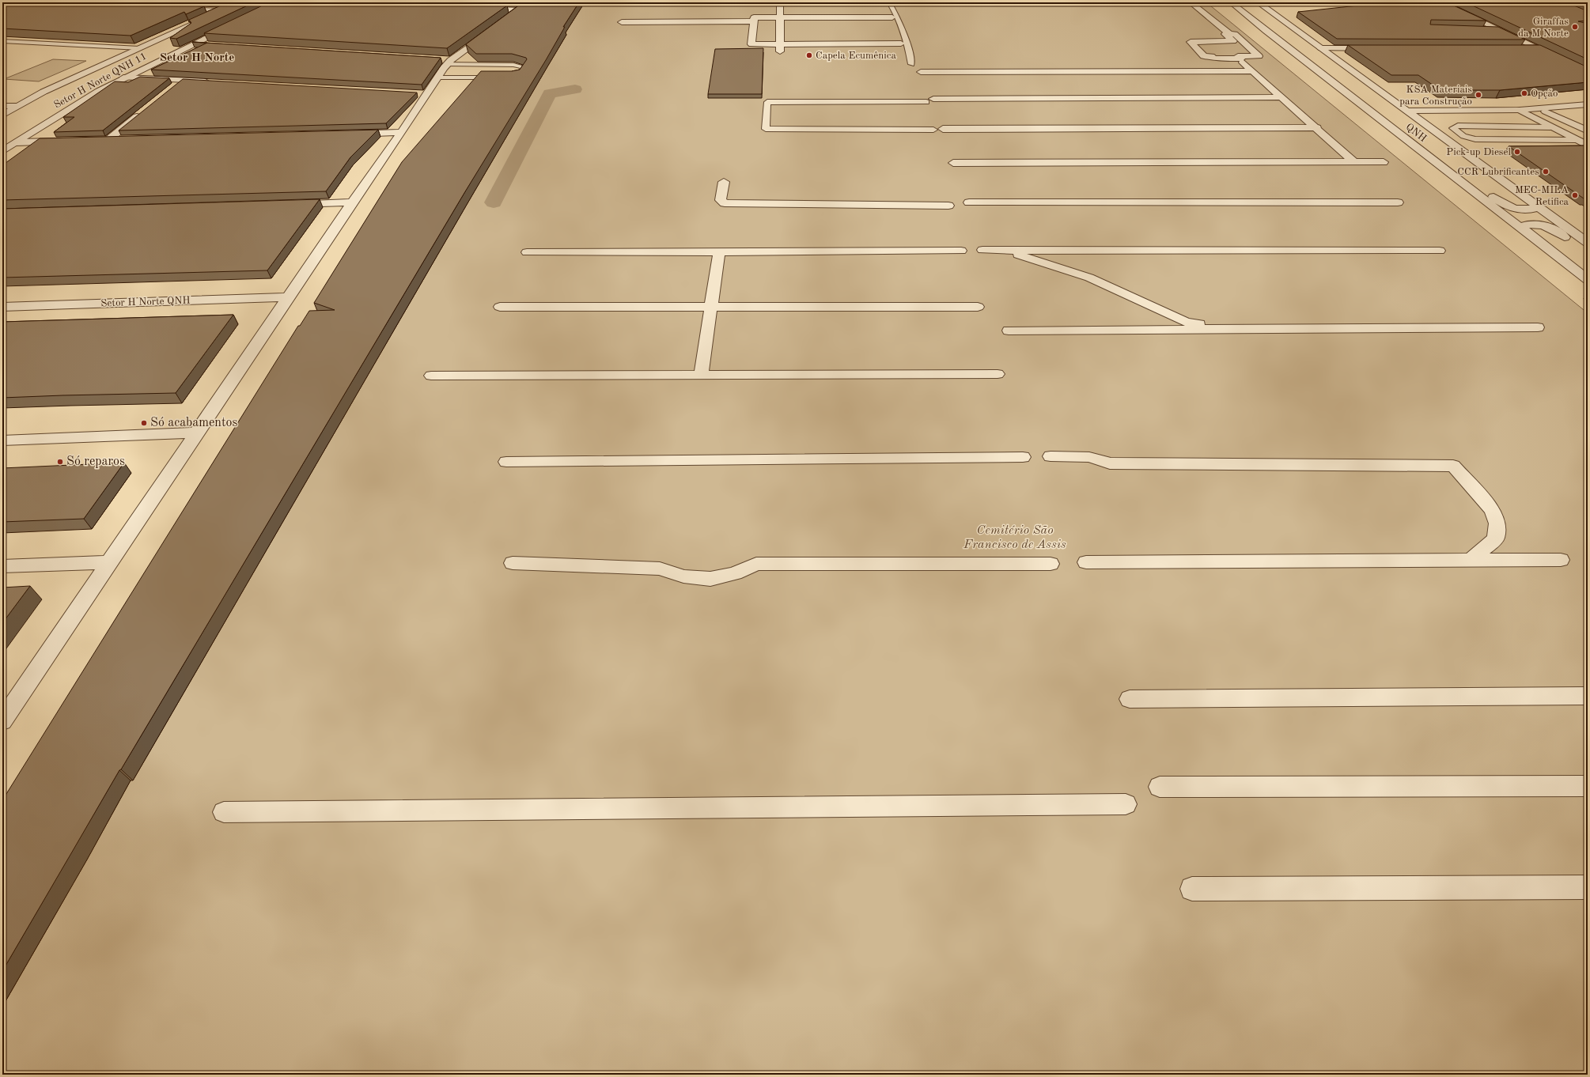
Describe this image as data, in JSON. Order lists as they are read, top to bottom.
{
  "streets": {
    "street": ["Setor H Norte QNH 11", "QNH", "Setor H Norte QNH"]
  },
  "districts": ["Setor H Norte"],
  "parks": ["Cemitério São Francisco de Assis"],
  "places": [
    "Giraffas da M Norte",
    "Capela Ecumênica",
    "Opção",
    "KSA Materiais para Construção",
    "Pick-up Diesel",
    "CCR Lubrificantes",
    "MEC-MILA Retifica",
    "Só acabamentos",
    "Só reparos"
  ]
}
